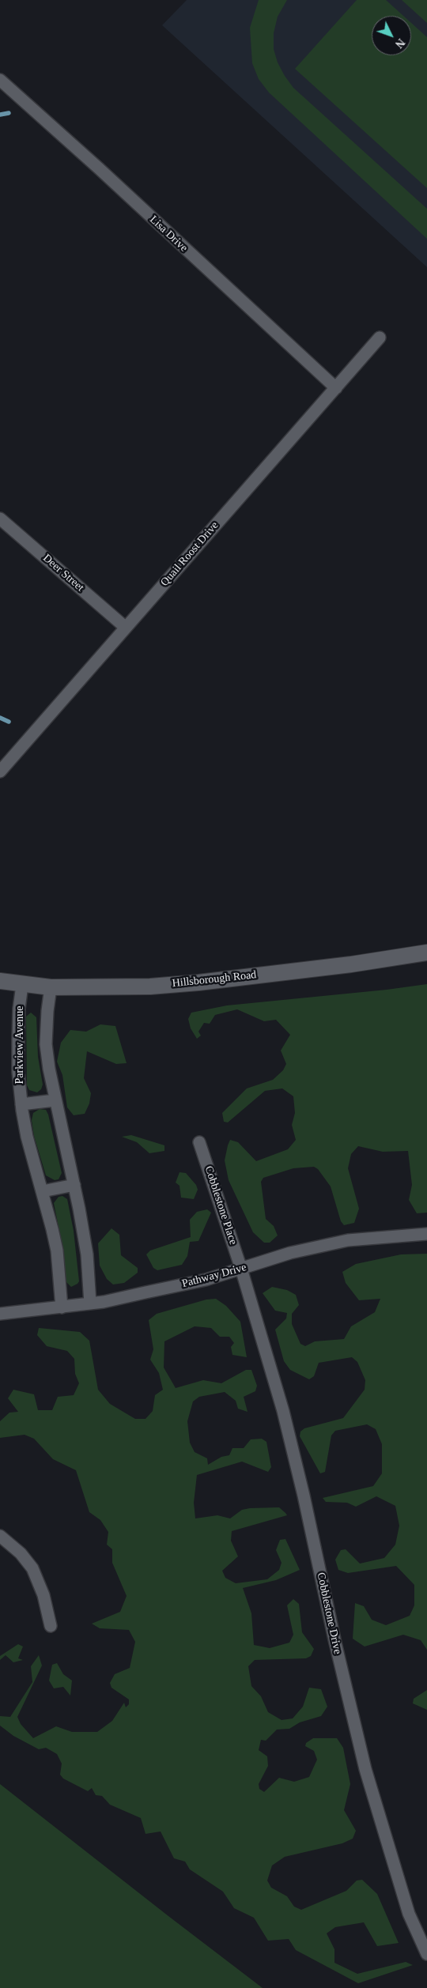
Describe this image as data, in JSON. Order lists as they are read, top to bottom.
{
  "streets": {
    "main road": ["Hillsborough Road"],
    "street": [
      "Lisa Drive",
      "Quail Roost Drive",
      "Deer Street",
      "Parkview Avenue",
      "Cobblestone Place",
      "Pathway Drive",
      "Cobblestone Drive"
    ]
  },
  "crossings": [
    ["Lisa Drive", "Quail Roost Drive"],
    ["Quail Roost Drive", "Deer Street"],
    ["Hillsborough Road", "Parkview Avenue"],
    ["Parkview Avenue", "Pathway Drive"],
    ["Cobblestone Place", "Pathway Drive"],
    ["Cobblestone Place", "Cobblestone Drive"],
    ["Pathway Drive", "Cobblestone Drive"]
  ],
  "north": "bottom right"
}
